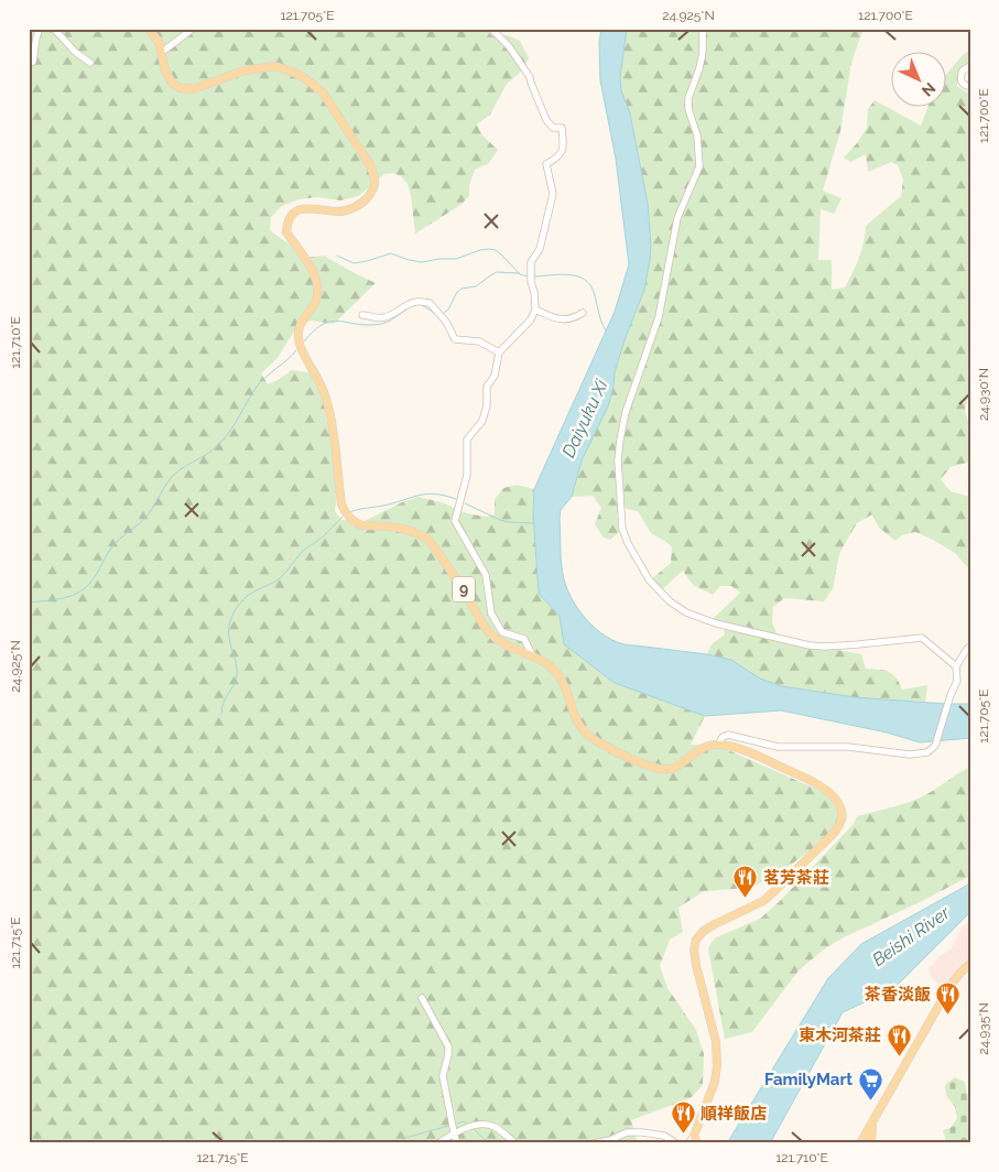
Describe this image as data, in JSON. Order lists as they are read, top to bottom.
{
  "streets": {
    "main road": ["9"]
  },
  "water": ["Daiyuku Xi", "Beishi River"],
  "places": {
    "restaurant": [
      "茗芳茶莊",
      "茶香淡飯",
      "東木河茶莊",
      "順祥飯店"
    ],
    "supermarket": ["FamilyMart"]
  },
  "north": "bottom right",
  "coordinates": [
    "121.705°E",
    "24.925°N",
    "121.700°E",
    "121.710°E",
    "24.930°N",
    "121.715°E",
    "24.935°N"
  ]
}
